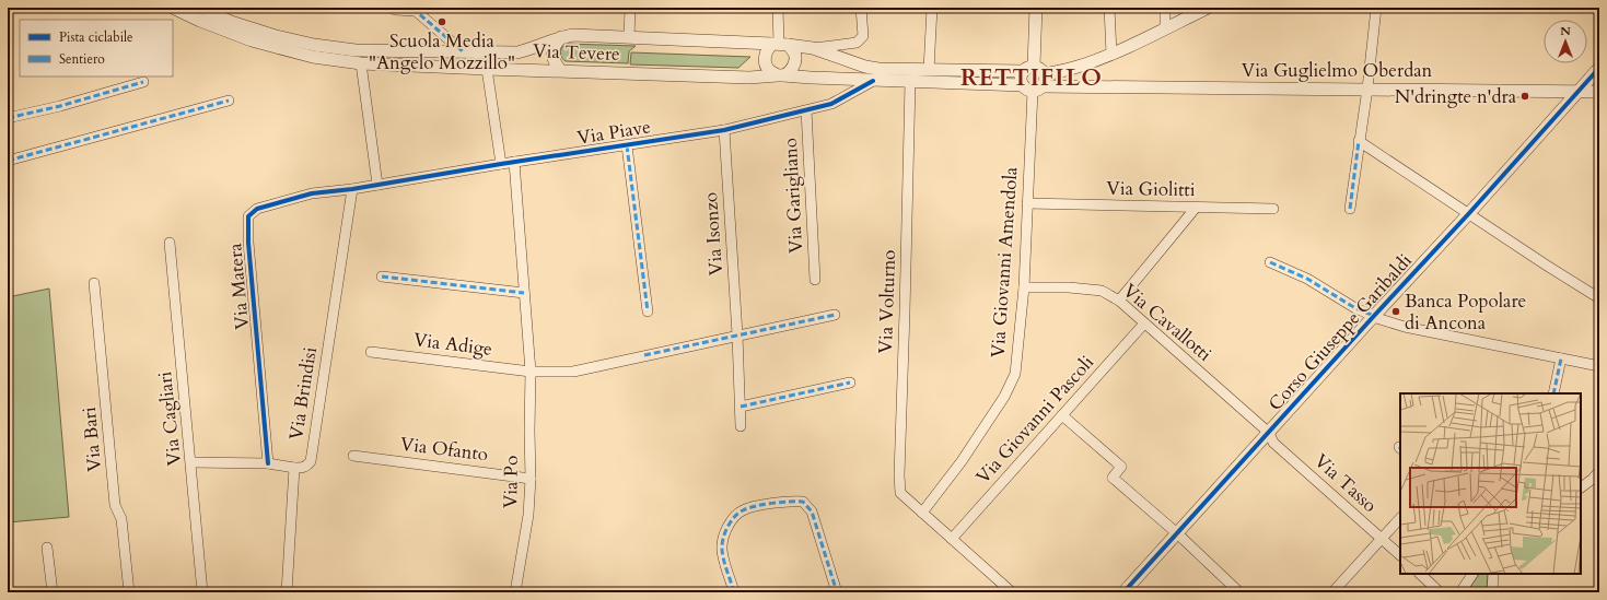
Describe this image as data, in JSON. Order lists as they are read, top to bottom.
{
  "streets": {
    "street": [
      "Via Tevere",
      "Via Guglielmo Oberdan",
      "Via Piave",
      "Via Giolitti",
      "Via Garigliano",
      "Via Isonzo",
      "Via Giovanni Amendola",
      "Via Matera",
      "Via Volturno",
      "Via Cavallotti",
      "Corso Giuseppe Garibaldi",
      "Via Adige",
      "Via Brindisi",
      "Via Cagliari",
      "Via Giovanni Pascoli",
      "Via Bari",
      "Via Ofanto",
      "Via Po",
      "Via Tasso"
    ]
  },
  "crossings": [
    ["Via Tevere", "Via Guglielmo Oberdan"],
    ["Via Tevere", "Via Piave"],
    ["Via Tevere", "Via Giovanni Amendola"],
    ["Via Tevere", "Via Volturno"],
    ["Via Guglielmo Oberdan", "Via Giovanni Amendola"],
    ["Via Guglielmo Oberdan", "Corso Giuseppe Garibaldi"],
    ["Via Piave", "Via Garigliano"],
    ["Via Piave", "Via Isonzo"],
    ["Via Piave", "Via Matera"],
    ["Via Piave", "Via Brindisi"],
    ["Via Piave", "Via Po"],
    ["Via Giolitti", "Via Giovanni Amendola"],
    ["Via Giovanni Amendola", "Via Volturno"],
    ["Via Giovanni Amendola", "Via Cavallotti"],
    ["Via Matera", "Via Brindisi"],
    ["Via Volturno", "Via Giovanni Pascoli"],
    ["Via Cavallotti", "Corso Giuseppe Garibaldi"],
    ["Via Cavallotti", "Via Giovanni Pascoli"],
    ["Via Cavallotti", "Via Tasso"],
    ["Corso Giuseppe Garibaldi", "Via Tasso"],
    ["Via Adige", "Via Po"],
    ["Via Ofanto", "Via Po"]
  ],
  "districts": ["RETTIFILO"],
  "places": ["Scuola Media \"Angelo Mozzillo\"", "N'dringte n'dra", "Banca Popolare di Ancona"],
  "legend": ["Pista ciclabile", "Sentiero"],
  "north": "top"
}
